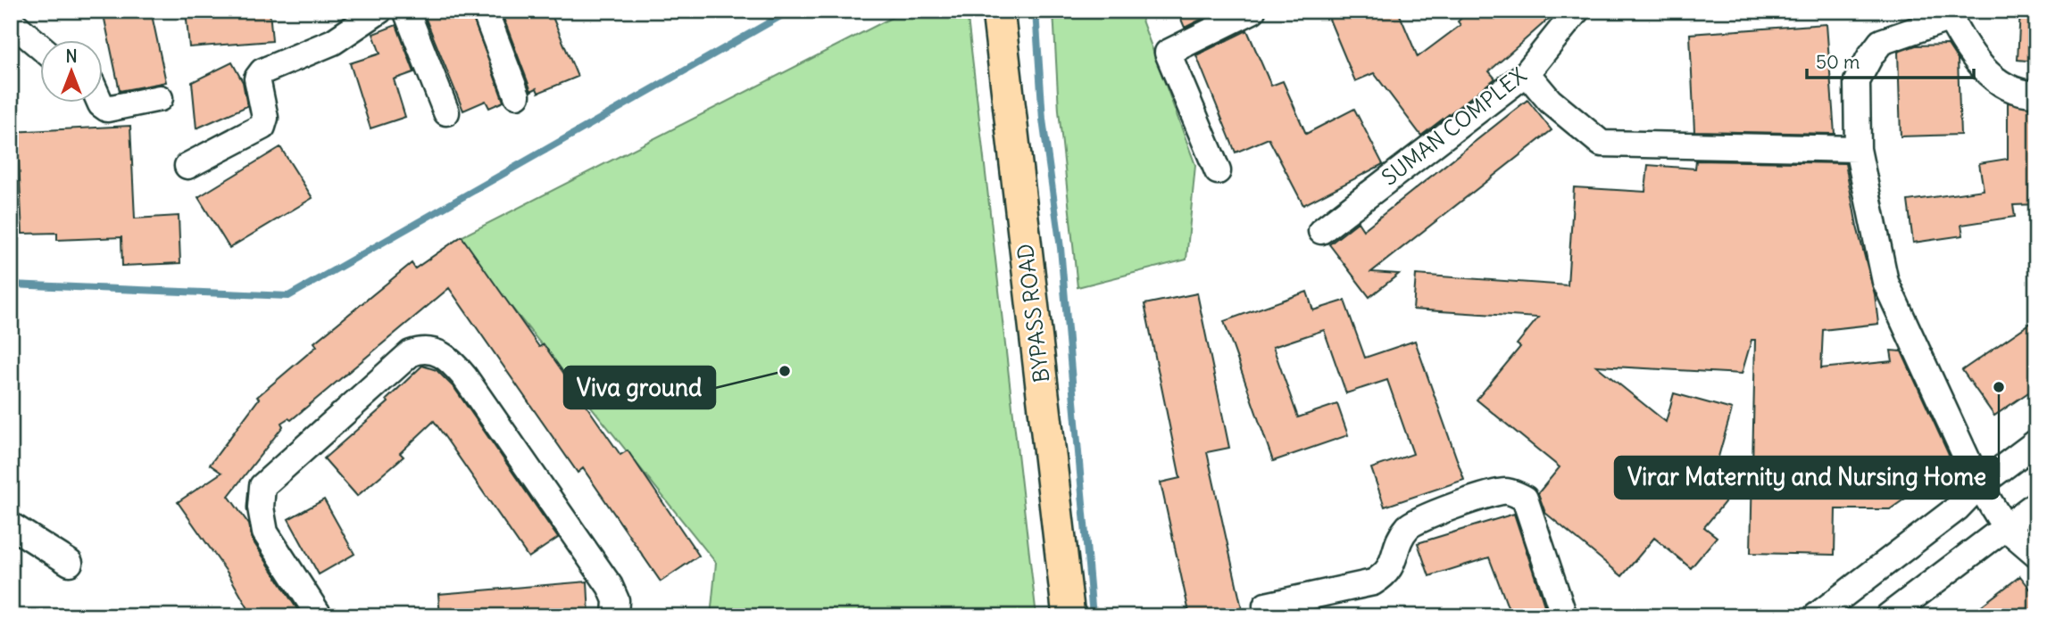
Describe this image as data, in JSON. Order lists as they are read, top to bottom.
{
  "streets": {
    "main road": ["BYPASS ROAD"],
    "street": ["SUMAN COMPLEX"]
  },
  "places": ["Viva ground", "Virar Maternity and Nursing Home"],
  "scale_bar": "50 m",
  "north": "top"
}
